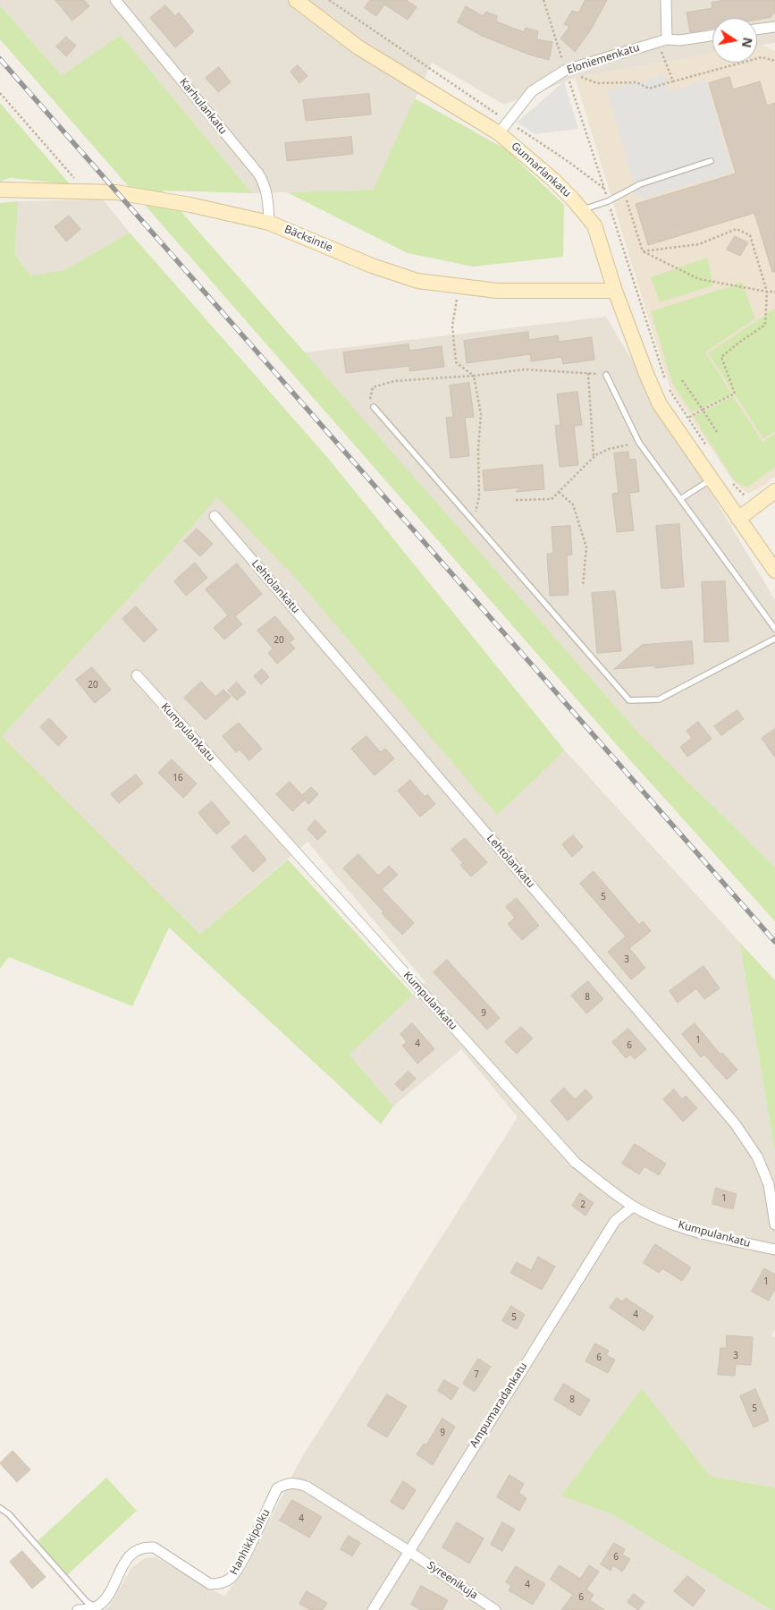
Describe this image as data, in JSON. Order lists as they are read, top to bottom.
{
  "streets": {
    "street": [
      "Eloniemenkatu",
      "Karhulankatu",
      "Gunnarlankatu",
      "Bäcksintie",
      "Lehtolankatu",
      "Kumpulankatu",
      "Ampumaradankatu",
      "Hanhikkipolku",
      "Syreenikuja"
    ]
  },
  "crossings": [
    ["Eloniemenkatu", "Gunnarlankatu"],
    ["Karhulankatu", "Bäcksintie"],
    ["Gunnarlankatu", "Bäcksintie"],
    ["Kumpulankatu", "Ampumaradankatu"],
    ["Ampumaradankatu", "Hanhikkipolku"],
    ["Ampumaradankatu", "Syreenikuja"],
    ["Hanhikkipolku", "Syreenikuja"]
  ],
  "house_numbers": [
    "20",
    "20",
    "16",
    "5",
    "3",
    "8",
    "9",
    "1",
    "4",
    "6",
    "1",
    "2",
    "1",
    "4",
    "5",
    "3",
    "6",
    "7",
    "8",
    "5",
    "9",
    "4",
    "6",
    "4",
    "6"
  ],
  "north": "right"
}
